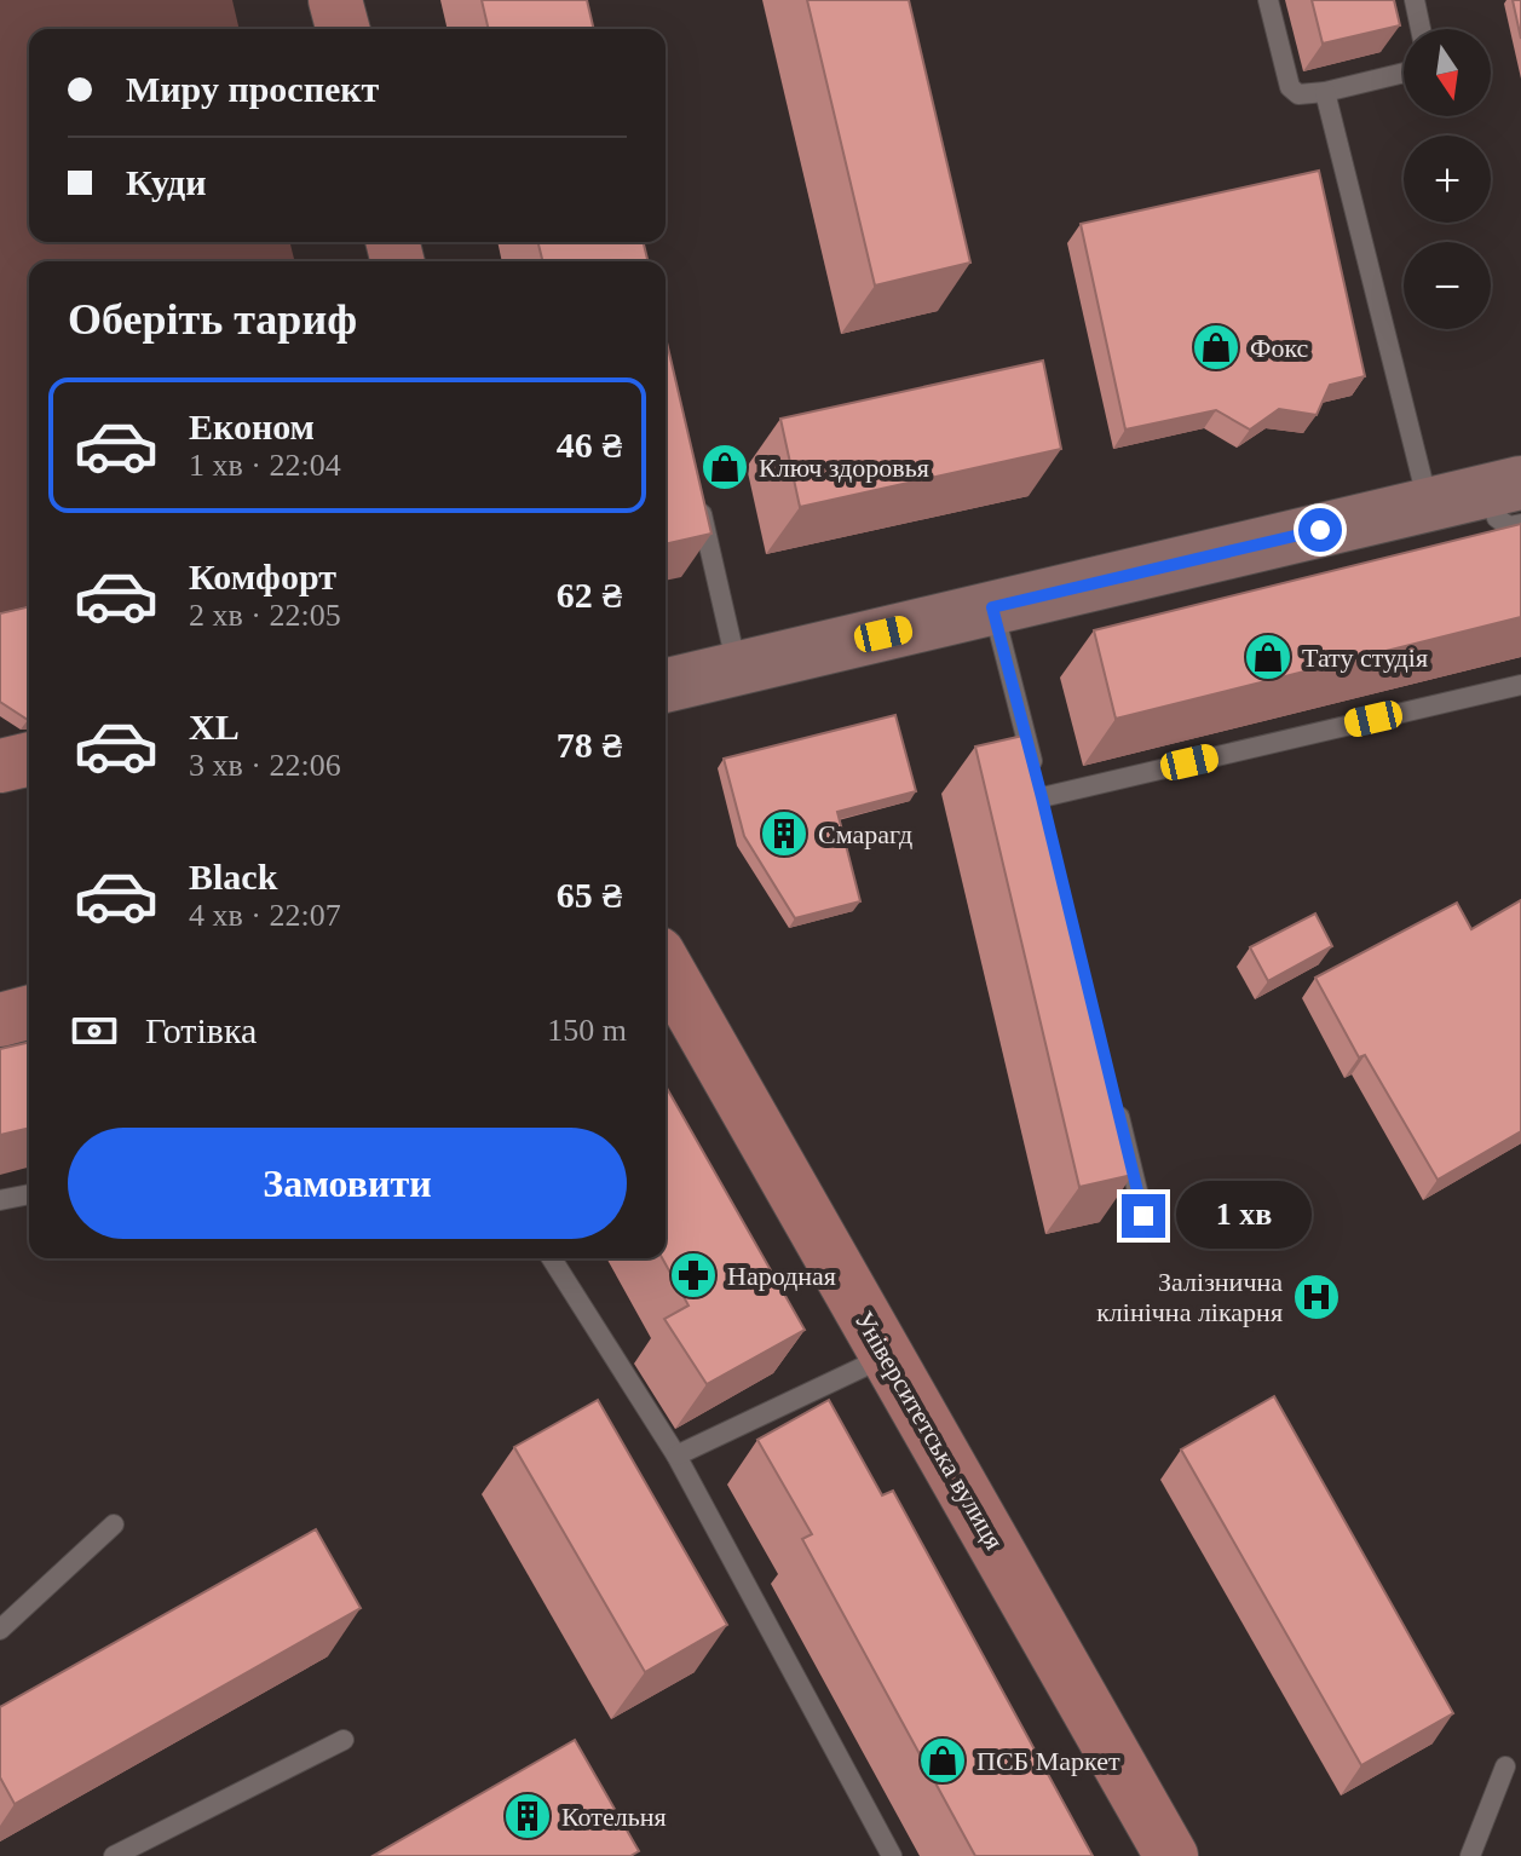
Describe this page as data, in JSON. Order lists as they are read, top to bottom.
{
  "streets": {
    "main road": ["Університетська вулиця"]
  },
  "places": {
    "shop": [
      "Фокс",
      "Ключ здоровья",
      "Тату студія",
      "ПСБ Маркет"
    ],
    "building": ["Смарагд", "Котельня"],
    "pharmacy": ["Народная"],
    "hospital": ["Залізнична клінічна лікарня"]
  },
  "north": "bottom",
  "page": {
    "map_buttons": ["+", "−"],
    "banner": ["Миру проспект", "Куди"],
    "heading": "Оберіть тариф",
    "list": [
      {
        "name": "Економ",
        "note": "1 хв · 22:04",
        "value": "46 ₴"
      },
      {
        "name": "Комфорт",
        "note": "2 хв · 22:05",
        "value": "62 ₴"
      },
      {
        "name": "XL",
        "note": "3 хв · 22:06",
        "value": "78 ₴"
      },
      {
        "name": "Black",
        "note": "4 хв · 22:07",
        "value": "65 ₴"
      }
    ],
    "pay": ["Готівка", "150 m"],
    "buttons": "Замовити",
    "bubble": "1 хв"
  }
}
